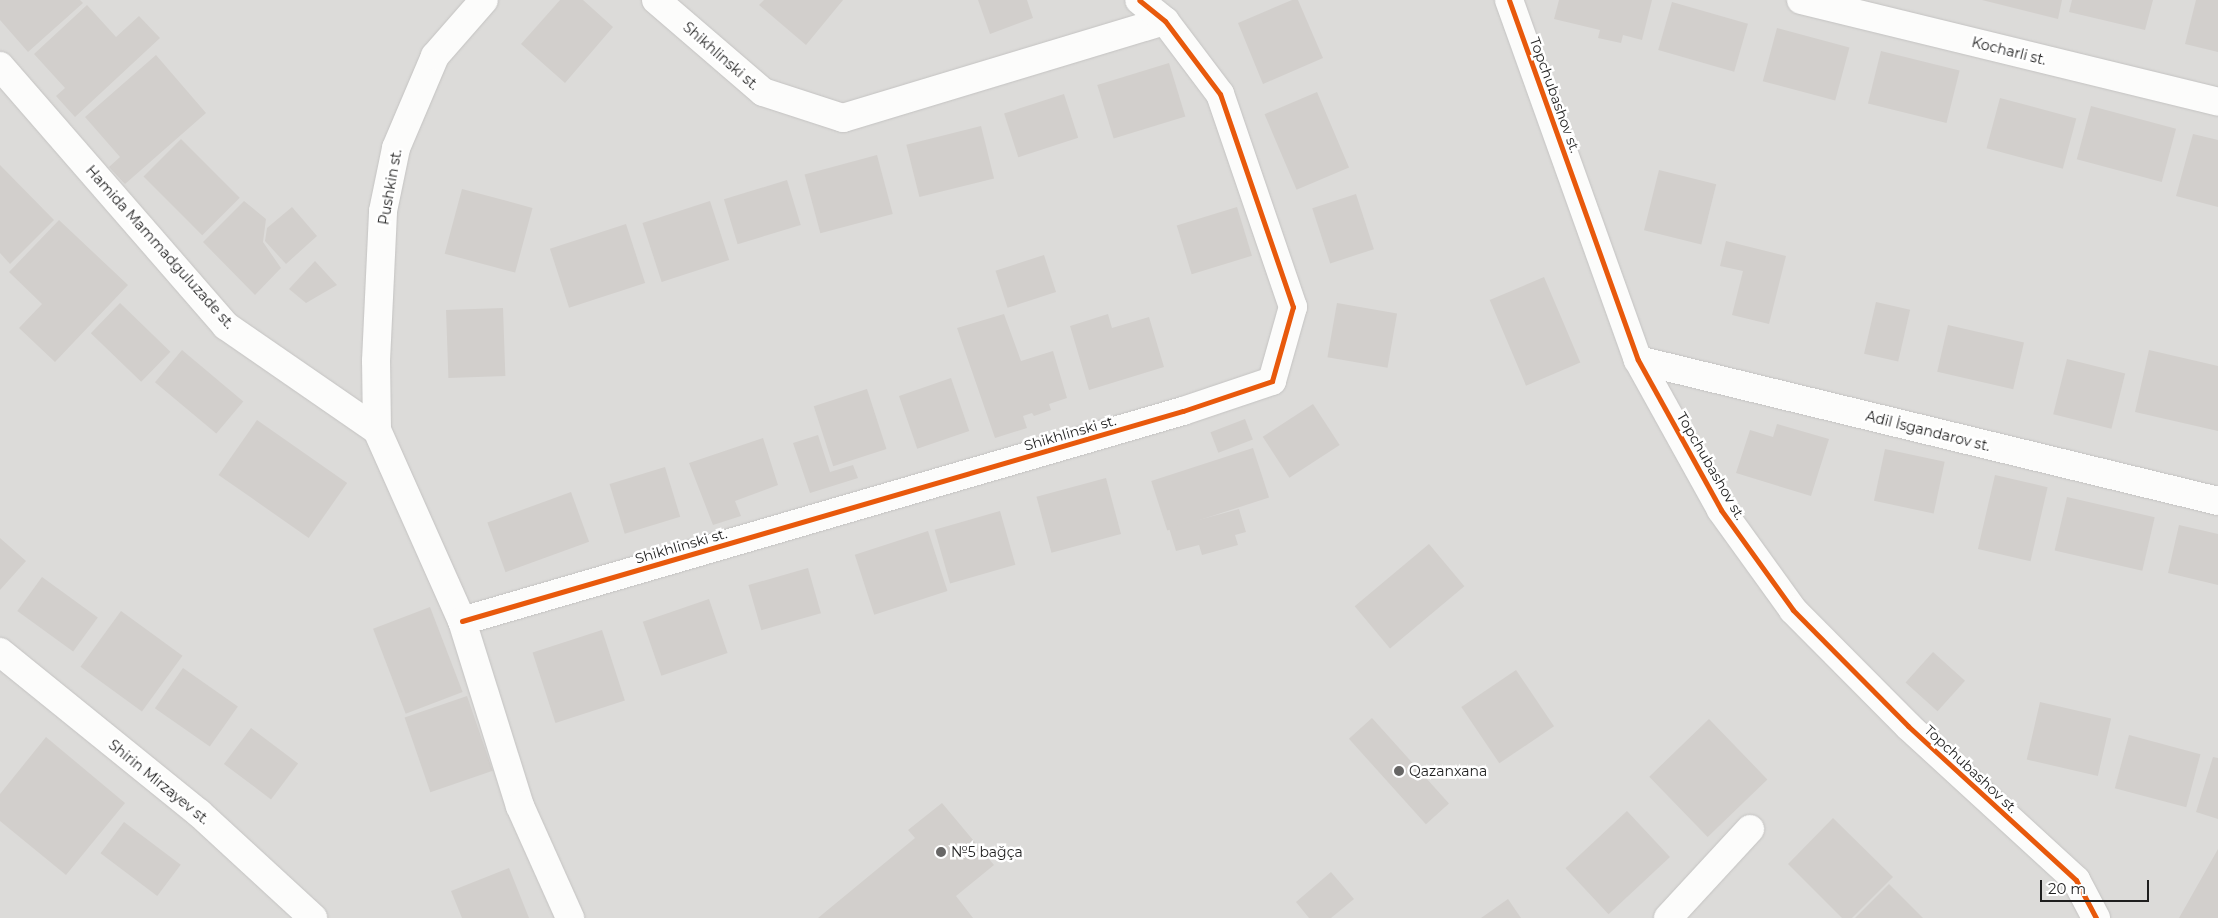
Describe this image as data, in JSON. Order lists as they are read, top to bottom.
{
  "streets": {
    "street": [
      "Kocharli st.",
      "Shikhlinski st.",
      "Topchubashov st.",
      "Pushkin st.",
      "Hamida Mammadguluzade st.",
      "Adil İsgandarov st.",
      "Shirin Mirzayev st."
    ]
  },
  "crossings": [
    ["Topchubashov st.", "Adil İsgandarov st."],
    ["Pushkin st.", "Hamida Mammadguluzade st."]
  ],
  "places": ["Qazanxana", "№5 bağça"],
  "scale_bar": "20 m"
}
